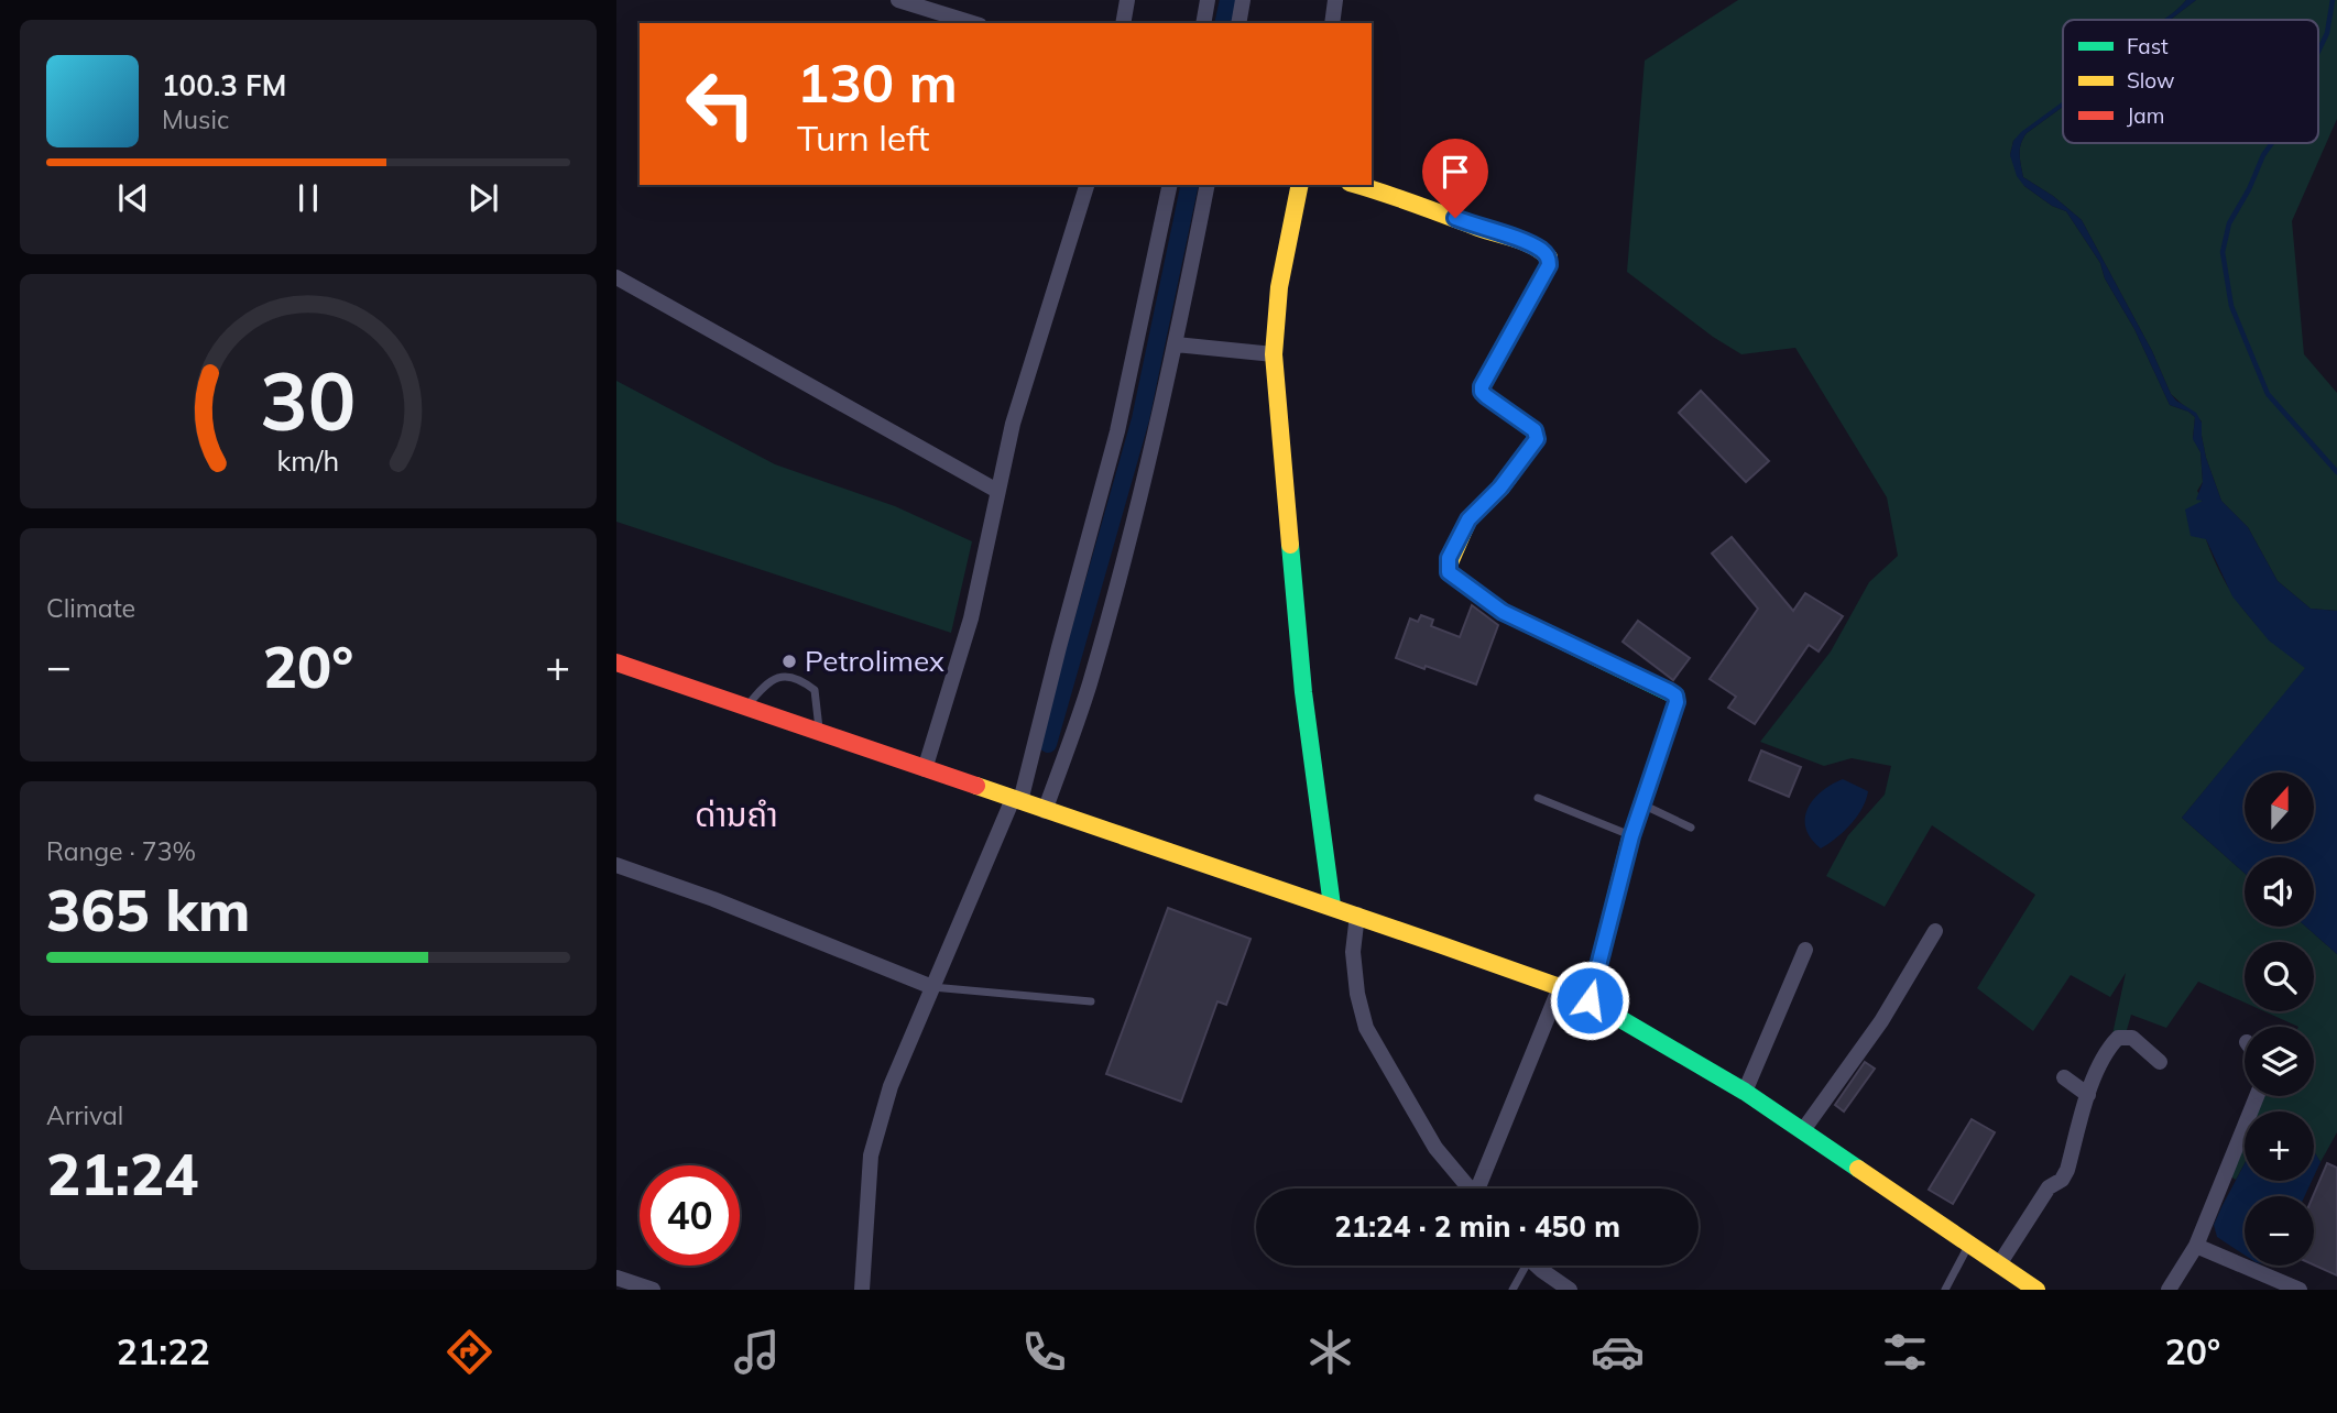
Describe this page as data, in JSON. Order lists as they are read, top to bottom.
{
  "districts": ["ດ່ານຄໍາ"],
  "places": ["Petrolimex"],
  "legend": ["Fast", "Slow", "Jam"],
  "north": "top",
  "page": {
    "turn": ["130 m", "Turn left"],
    "song": ["100.3 FM", "Music"],
    "tile": [
      "Climate",
      ["Range · 73%", "365 km"],
      ["Arrival", "21:24"]
    ],
    "heat": ["−", "20°", "+"],
    "map_buttons": ["+", "−"],
    "limit": "40",
    "trip": "21:24 · 2 min · 450 m",
    "tabs": ["21:22", "20°"],
    "gauge": ["30", "km/h"]
  }
}
